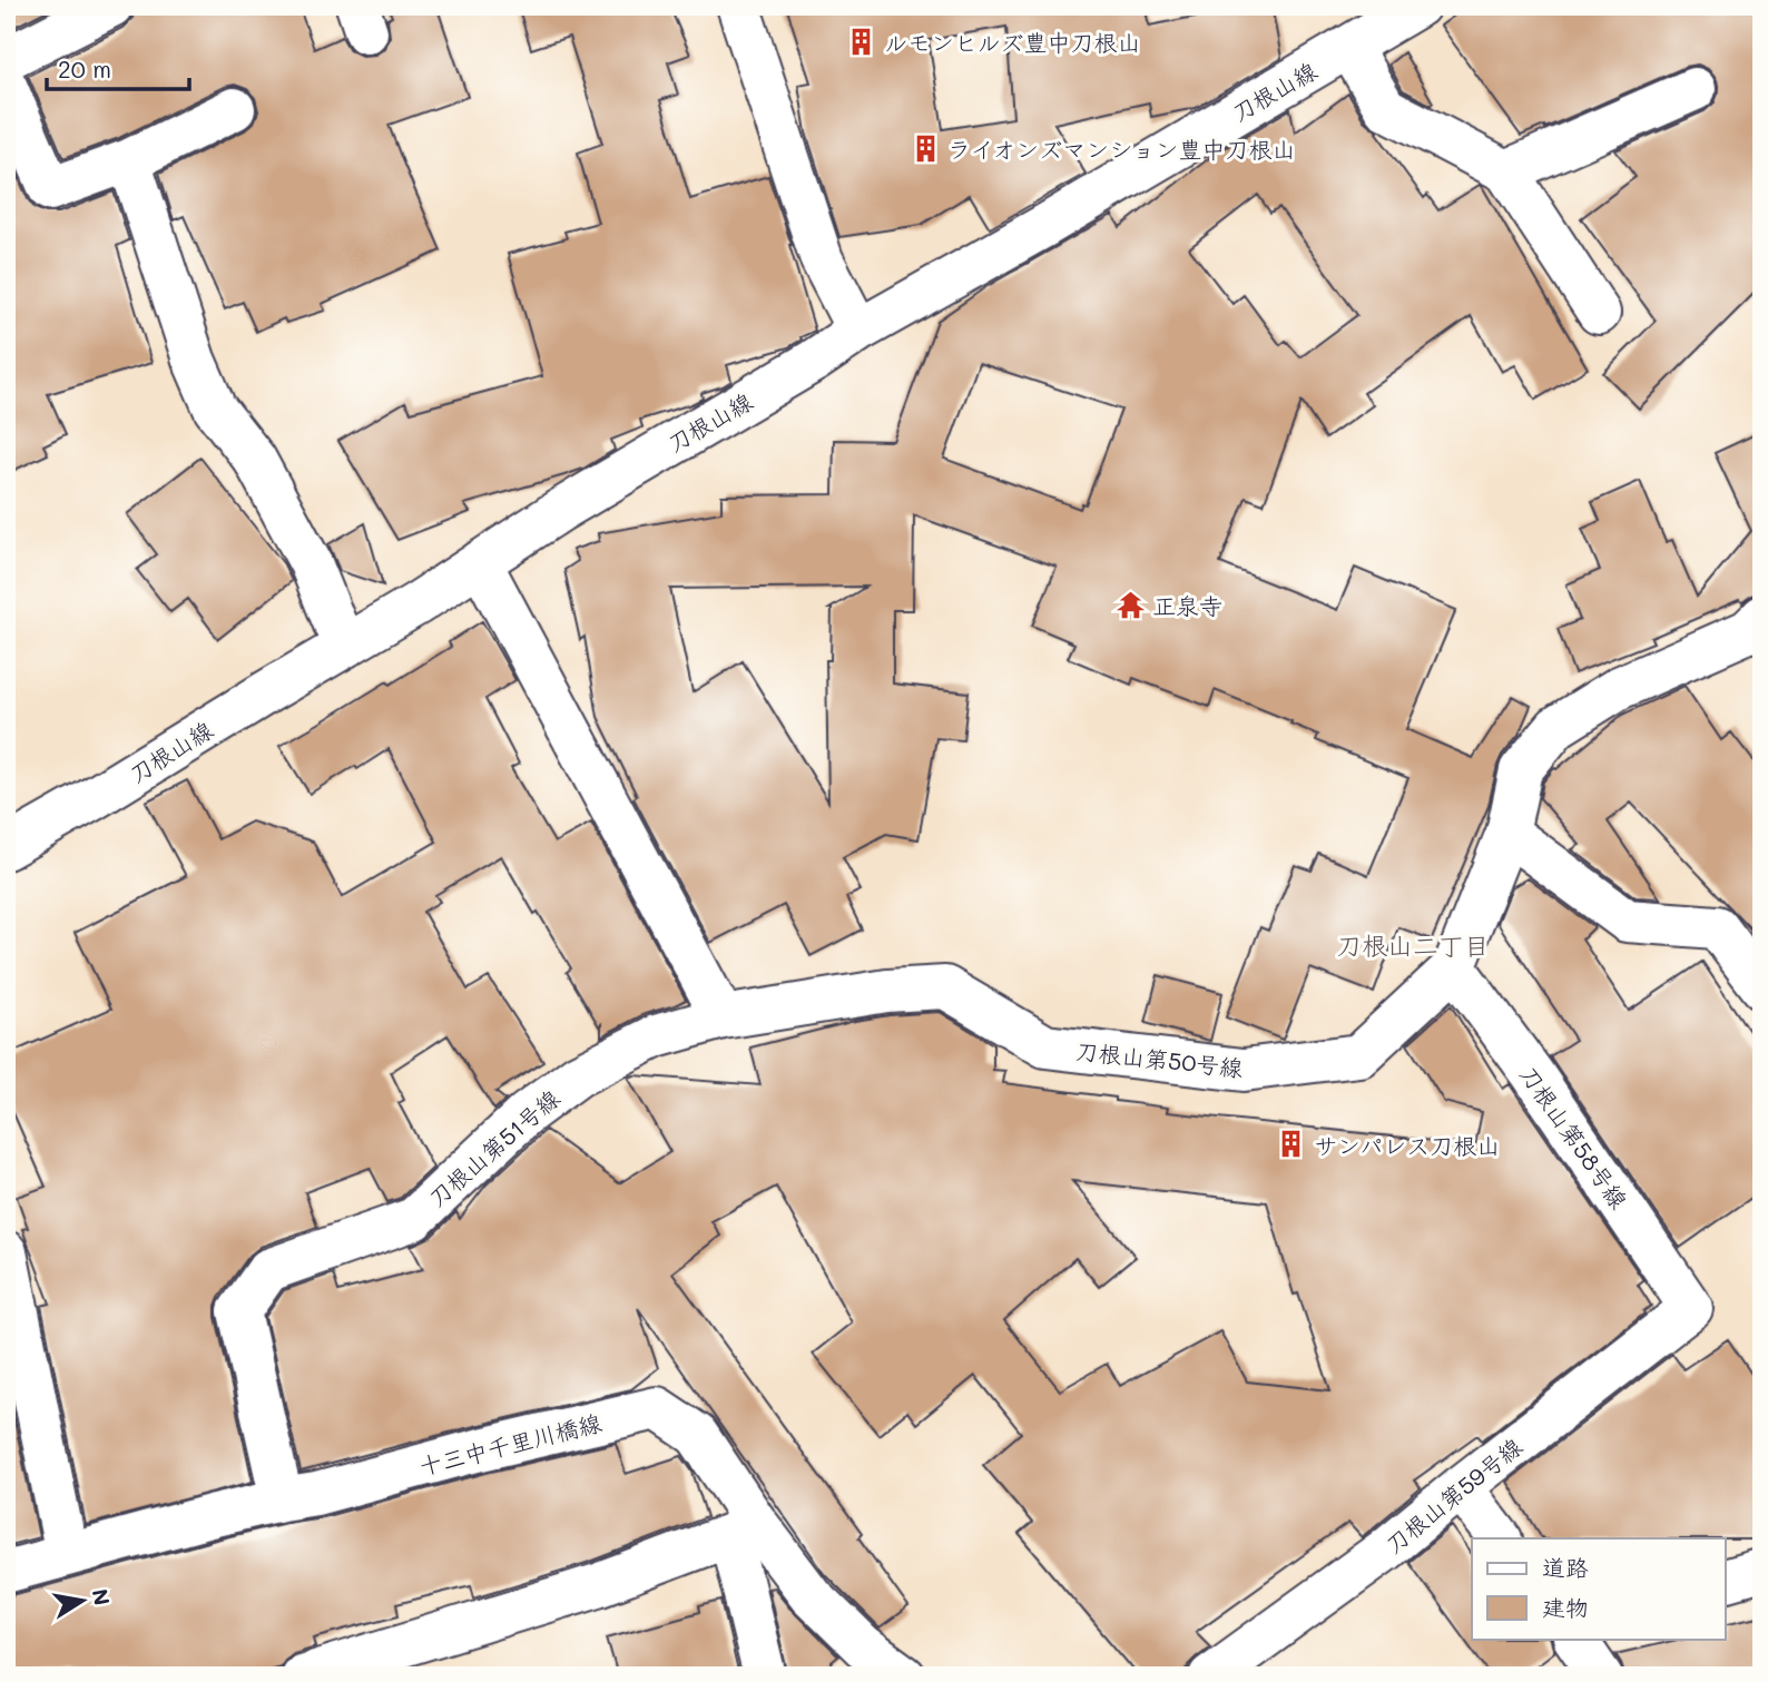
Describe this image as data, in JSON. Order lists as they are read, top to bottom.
{
  "streets": {
    "street": [
      "刀根山線",
      "刀根山第50号線",
      "刀根山第58号線",
      "刀根山第51号線",
      "十三中千里川橋線",
      "刀根山第59号線"
    ]
  },
  "crossings": [
    ["刀根山第50号線", "刀根山第58号線"],
    ["刀根山第50号線", "刀根山第51号線"],
    ["刀根山第58号線", "刀根山第59号線"],
    ["刀根山第51号線", "十三中千里川橋線"]
  ],
  "districts": ["刀根山二丁目"],
  "places": {
    "building": ["ルモンヒルズ豊中刀根山", "ライオンズマンション豊中刀根山", "サンパレス刀根山"],
    "temple": ["正泉寺"]
  },
  "legend": ["道路", "建物"],
  "scale_bar": "20 m",
  "north": "right"
}
